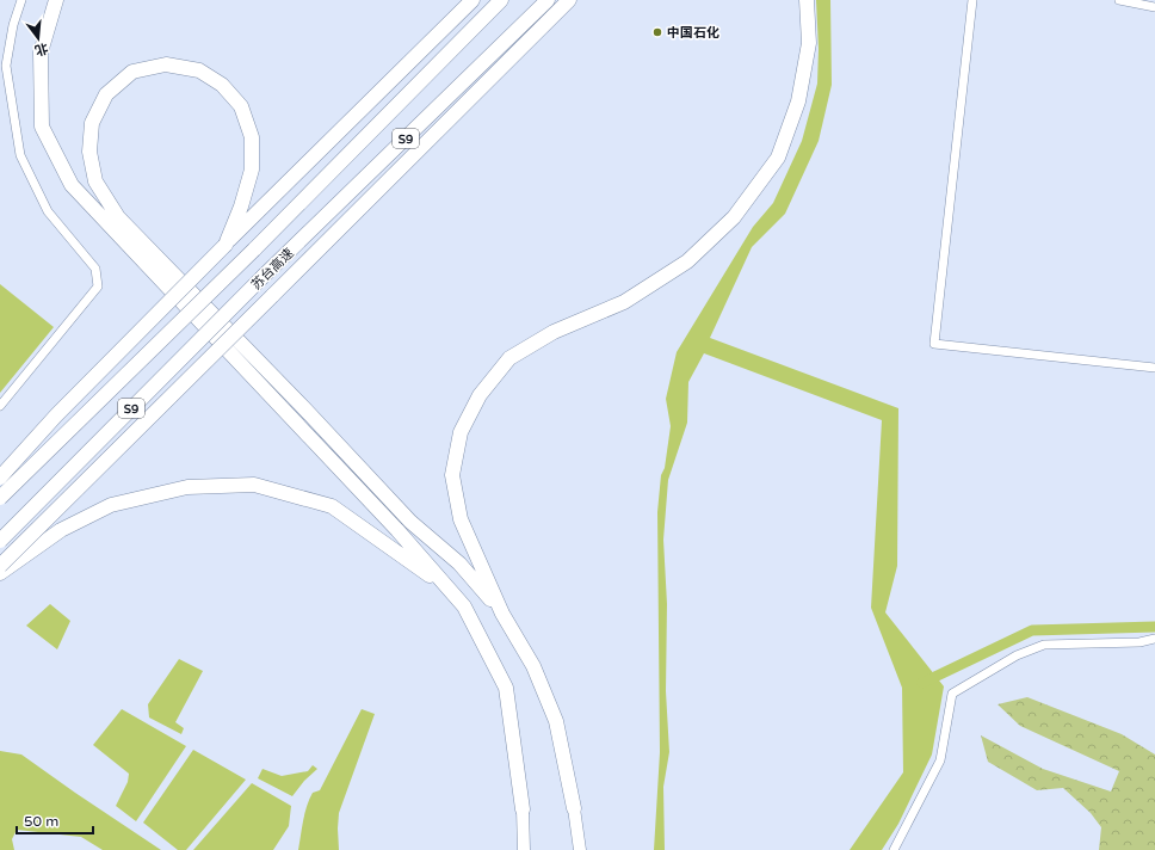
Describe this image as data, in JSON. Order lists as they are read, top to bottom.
{
  "streets": {
    "highway": ["S9", "苏台高速"]
  },
  "places": ["中国石化"],
  "scale_bar": "50 m",
  "north": "bottom"
}
